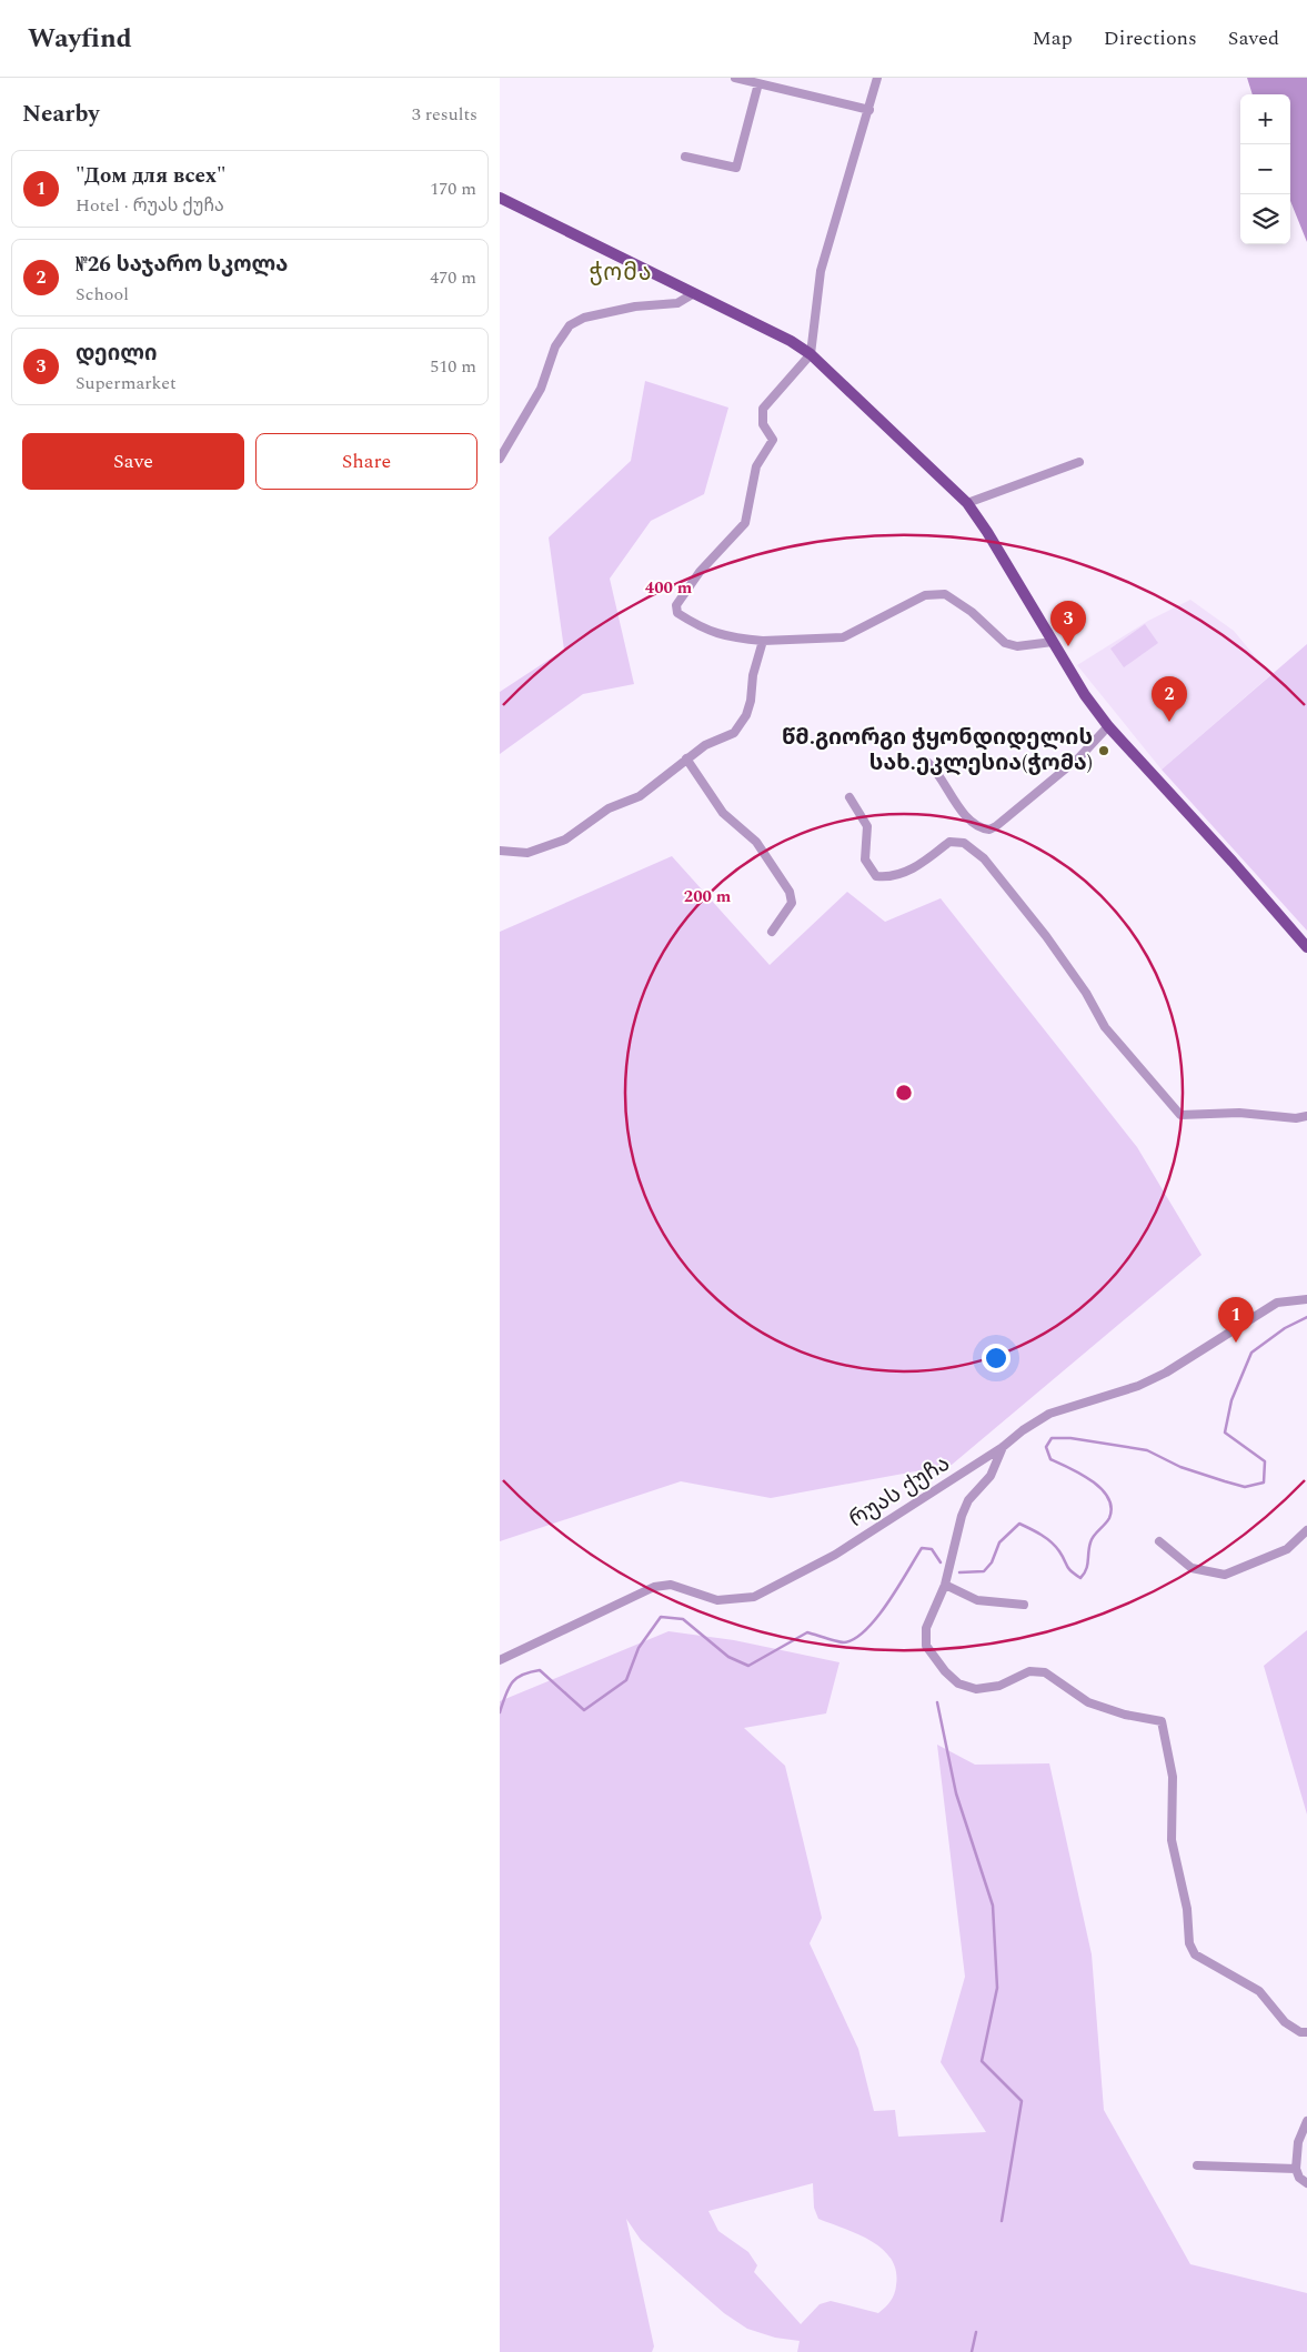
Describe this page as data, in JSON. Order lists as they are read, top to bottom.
{
  "streets": {
    "street": ["რუას ქუჩა"]
  },
  "districts": ["ჭომა"],
  "places": ["წმ.გიორგი ჭყონდიდელის სახ.ეკლესია(ჭომა)"],
  "page": {
    "header": "Wayfind",
    "nav": ["Map", "Directions", "Saved"],
    "heading": ["Nearby", "3 results"],
    "map_buttons": ["+", "−"],
    "list": [
      {
        "mark": "1",
        "name": "\"Дом для всех\"",
        "note": "Hotel · რუას ქუჩა",
        "value": "170 m"
      },
      {
        "mark": "2",
        "name": "№26 საჯარო სკოლა",
        "note": "School",
        "value": "470 m"
      },
      {
        "mark": "3",
        "name": "დეილი",
        "note": "Supermarket",
        "value": "510 m"
      }
    ],
    "buttons": ["Save", "Share"],
    "pins": ["3", "2", "1"]
  },
  "rings": ["400 m", "200 m"]
}
